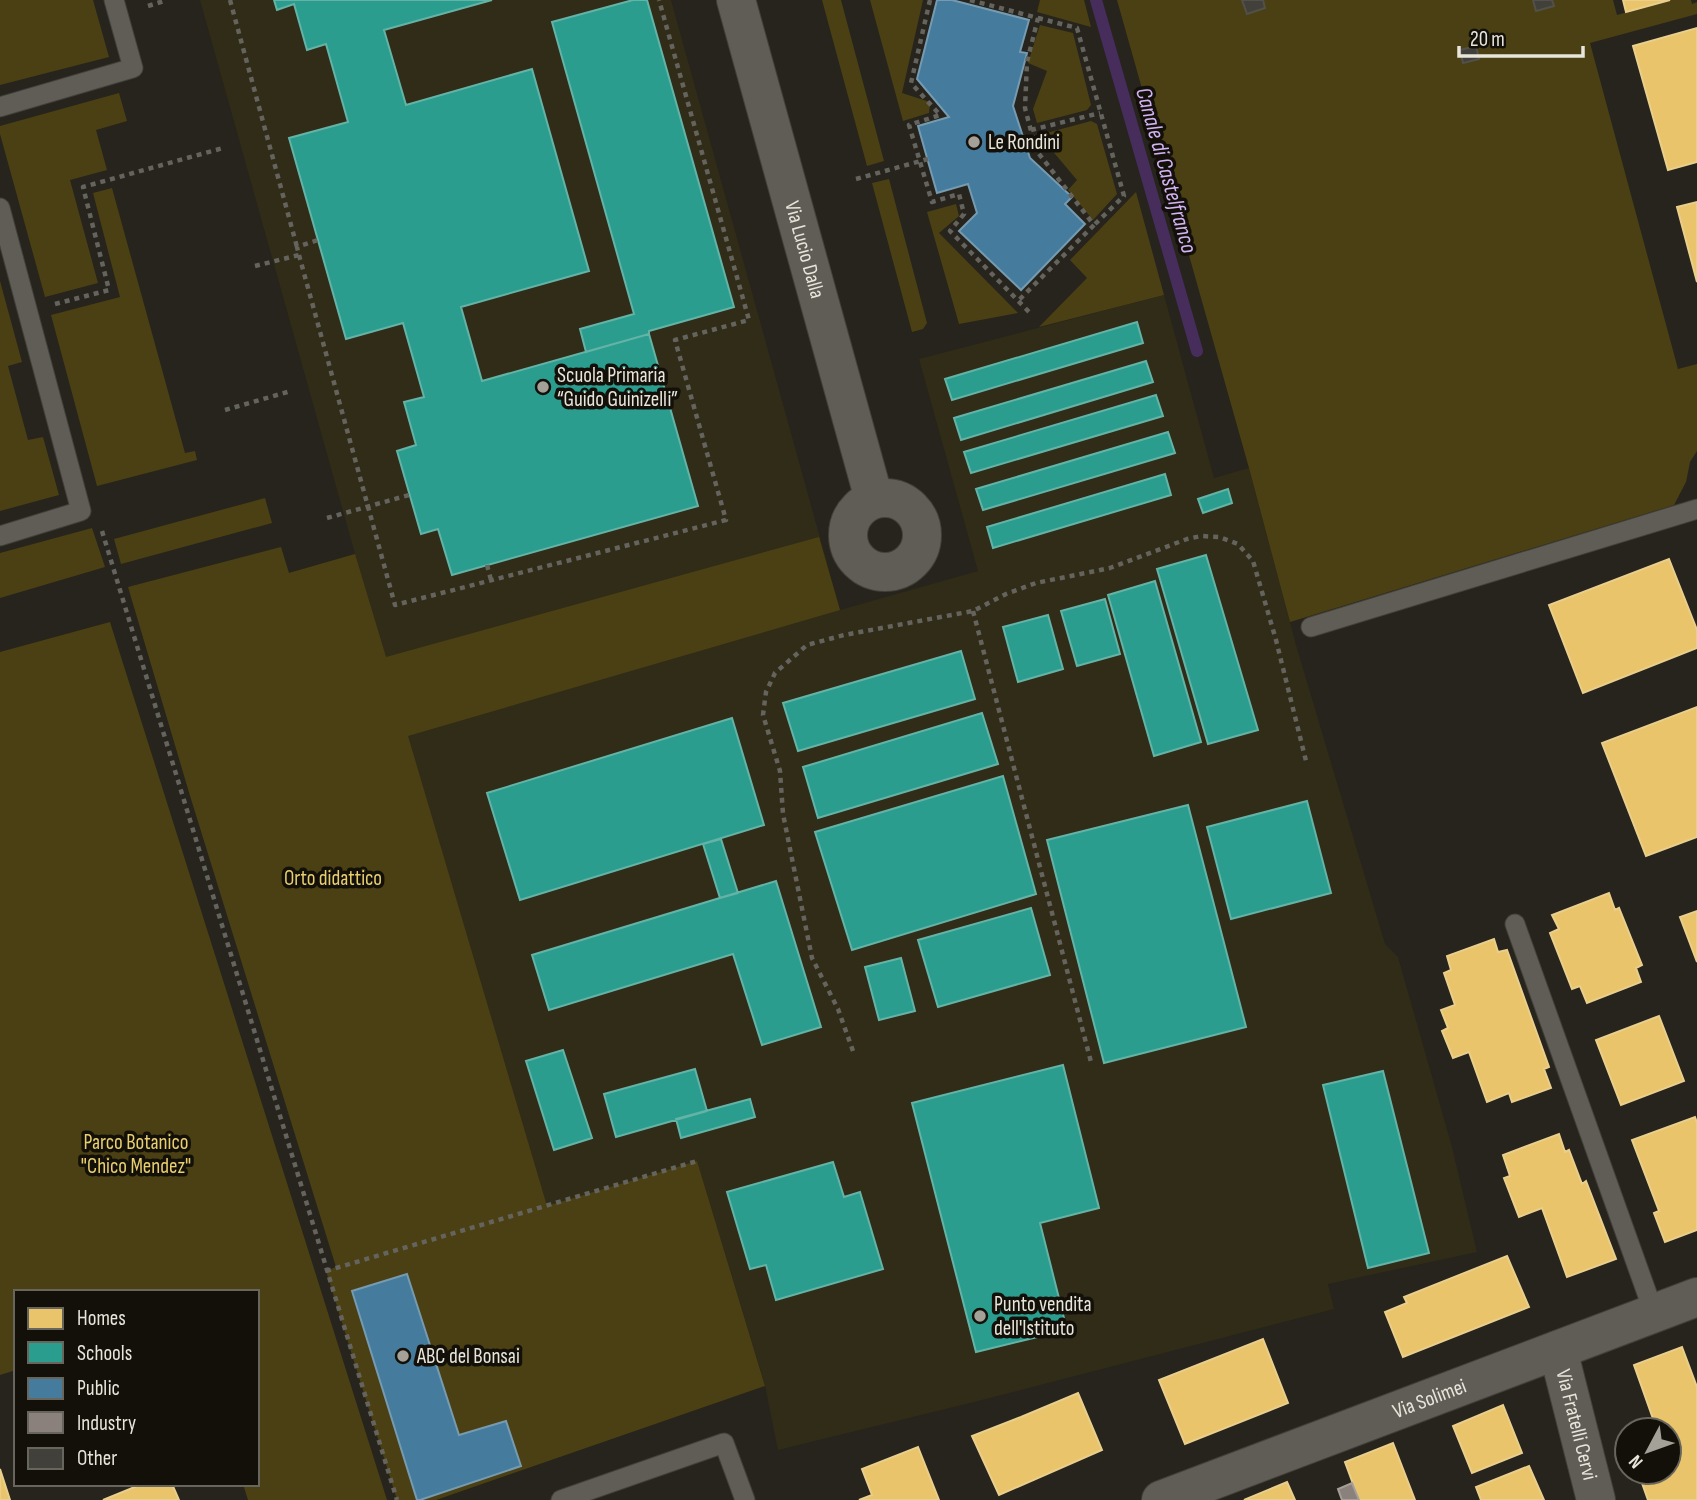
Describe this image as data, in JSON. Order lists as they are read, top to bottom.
{
  "streets": {
    "street": ["Via Lucio Dalla", "Via Solimei", "Via Fratelli Cervi"]
  },
  "crossings": [
    ["Via Solimei", "Via Fratelli Cervi"]
  ],
  "water": ["Canale di Castelfranco"],
  "parks": ["Orto didattico", "Parco Botanico \"Chico Mendez\""],
  "places": [
    "Le Rondini",
    "Scuola Primaria “Guido Guinizelli”",
    "Punto vendita dell'Istituto",
    "ABC del Bonsai"
  ],
  "legend": [
    "Homes",
    "Schools",
    "Public",
    "Industry",
    "Other"
  ],
  "scale_bar": "20 m",
  "north": "bottom left"
}
